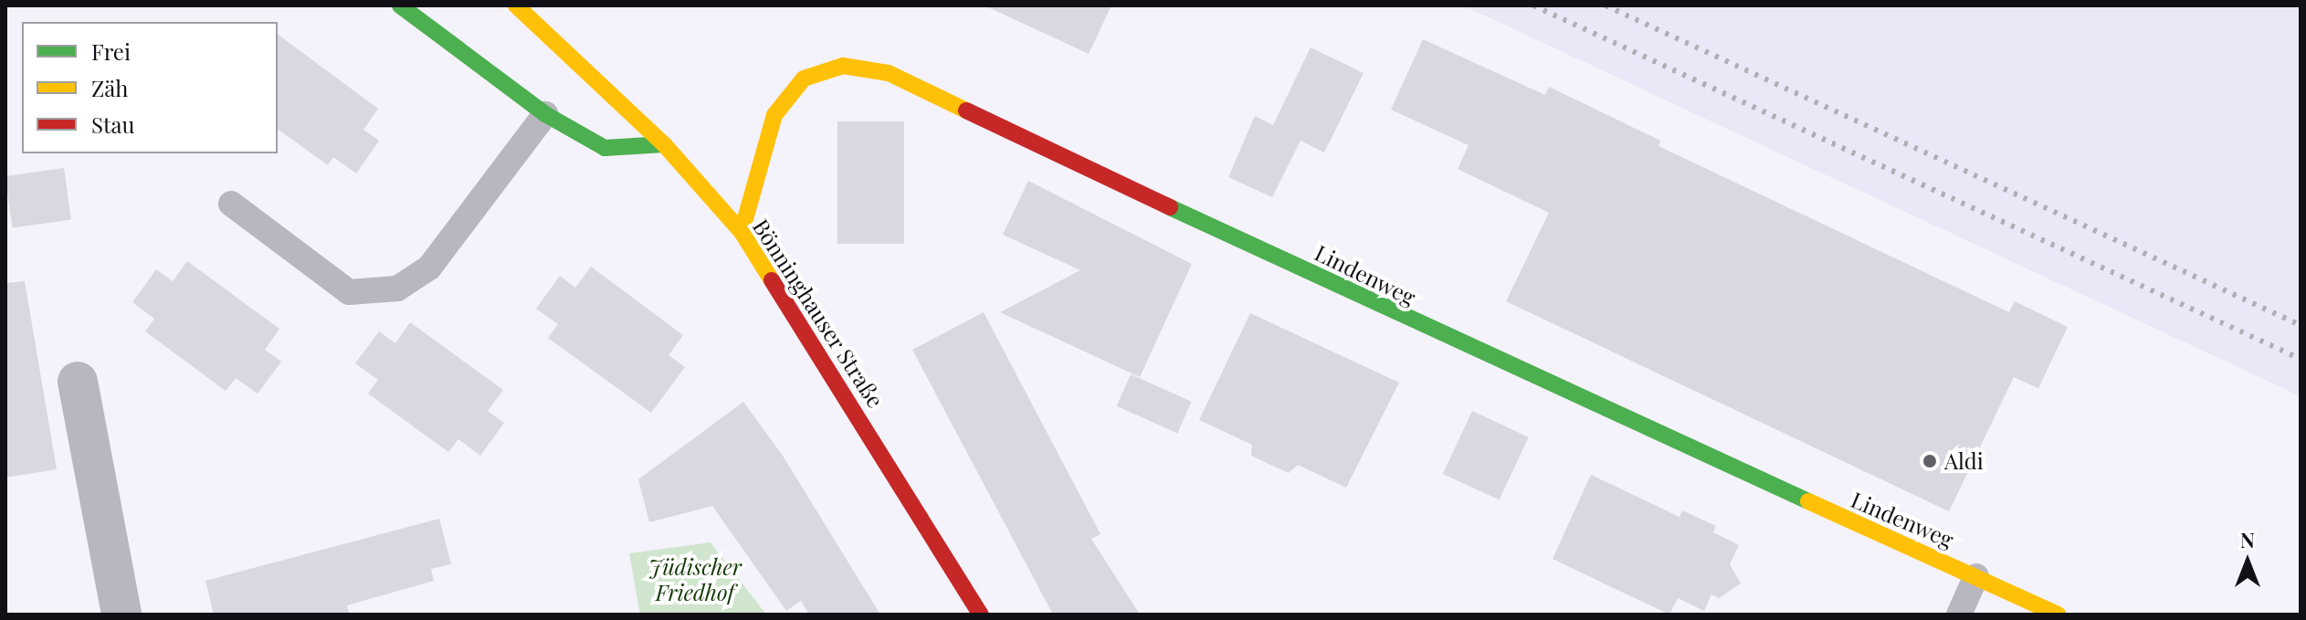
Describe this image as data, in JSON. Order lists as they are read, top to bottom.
{
  "streets": {
    "street": ["Lindenweg", "Bönninghauser Straße"]
  },
  "crossings": [
    ["Lindenweg", "Bönninghauser Straße"]
  ],
  "parks": ["Jüdischer Friedhof"],
  "places": ["Aldi"],
  "legend": ["Frei", "Zäh", "Stau"],
  "north": "top"
}
